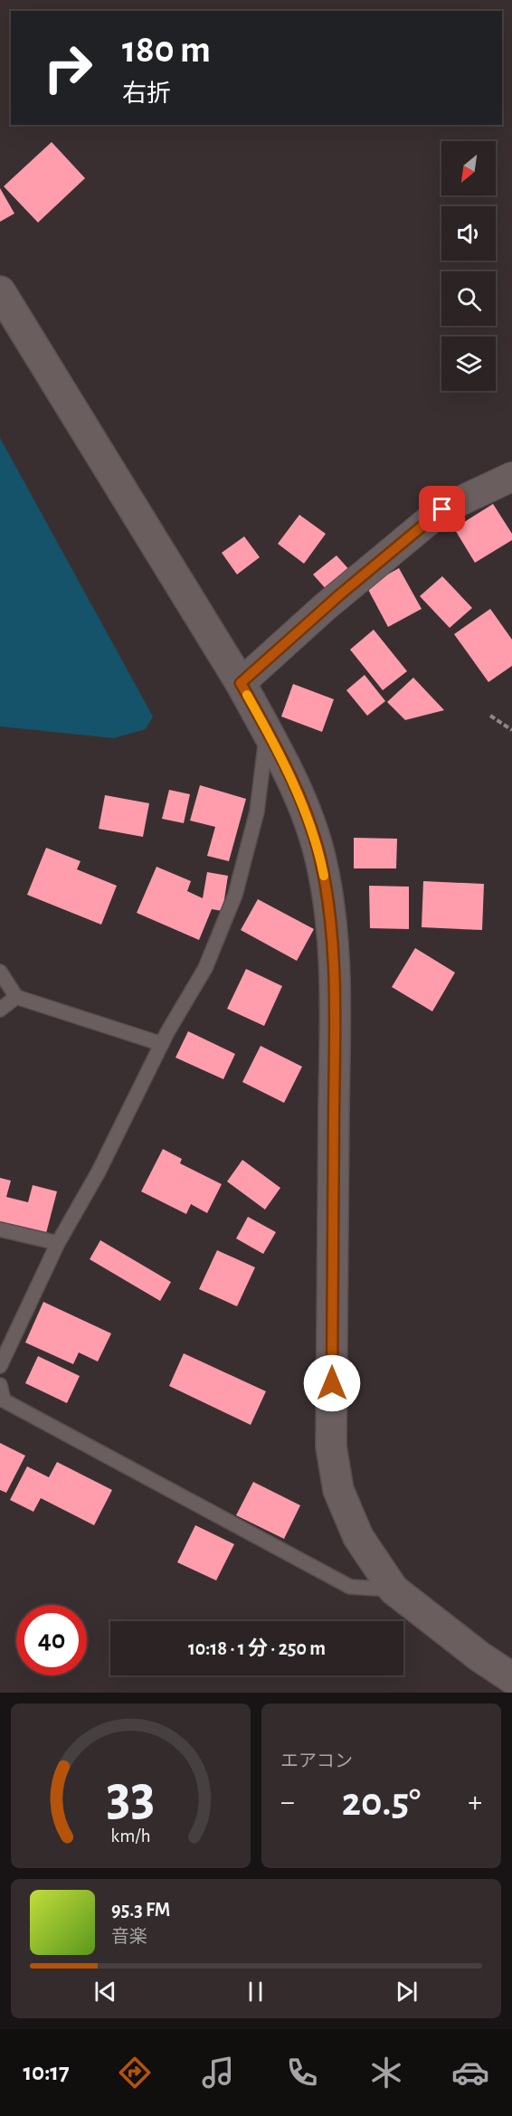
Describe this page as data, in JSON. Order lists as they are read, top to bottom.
{
  "north": "bottom left",
  "page": {
    "turn": ["180 m", "右折"],
    "limit": "40",
    "trip": "10:18 · 1 分 · 250 m",
    "tile": "エアコン",
    "heat": ["−", "20.5°", "+"],
    "song": ["95.3 FM", "音楽"],
    "tabs": "10:17",
    "gauge": ["33", "km/h"]
  }
}
